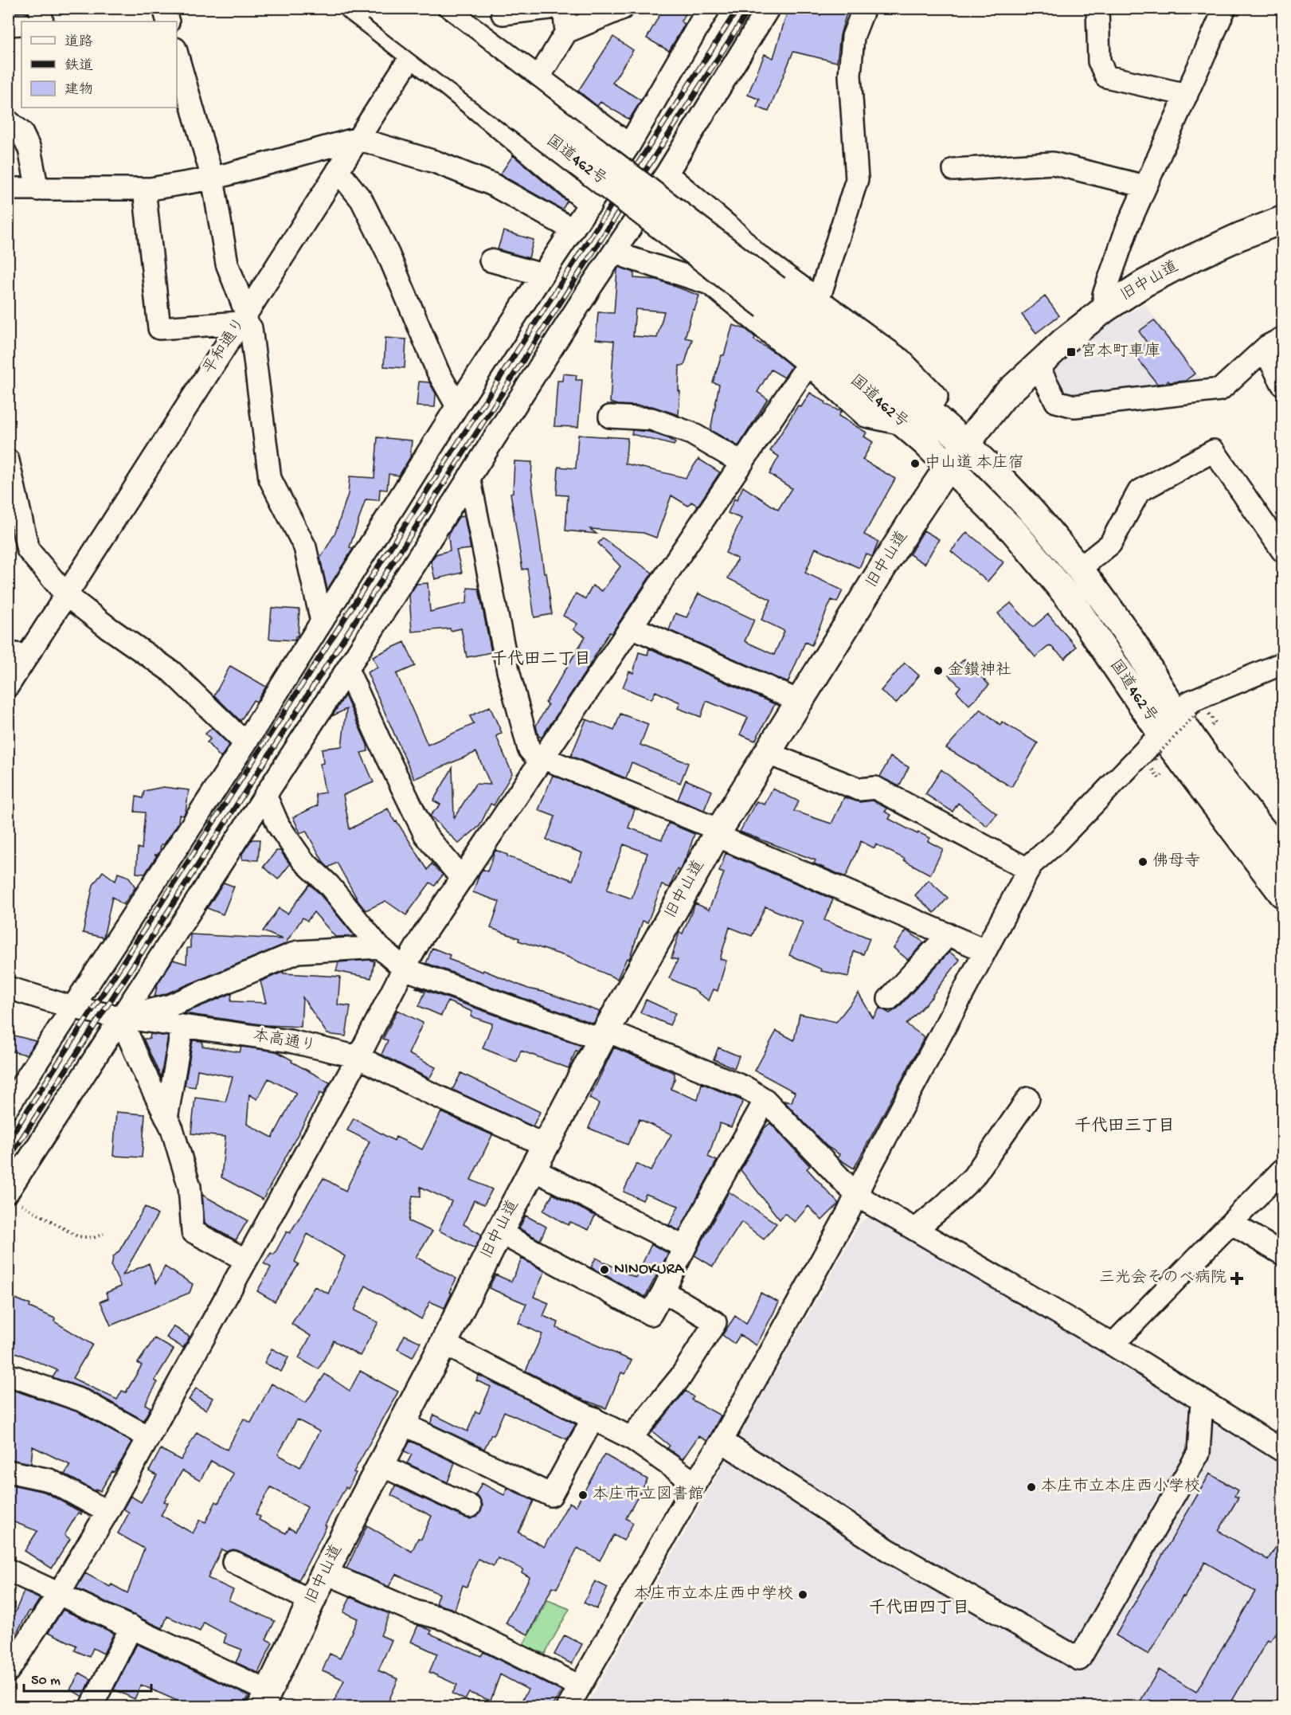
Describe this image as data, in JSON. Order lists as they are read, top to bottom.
{
  "streets": {
    "main road": ["国道462号", "旧中山道"],
    "street": ["平和通り", "本高通り"]
  },
  "crossings": [
    ["国道462号", "旧中山道"],
    ["旧中山道", "本高通り"]
  ],
  "districts": ["千代田二丁目", "千代田三丁目", "千代田四丁目"],
  "places": {
    "transit": ["宮本町車庫"],
    "other": [
      "中山道 本庄宿",
      "金鑚神社",
      "佛母寺",
      "NINOKURA",
      "本庄市立本庄西小学校",
      "本庄市立図書館",
      "本庄市立本庄西中学校"
    ],
    "health": ["三光会そのべ病院"]
  },
  "legend": ["道路", "鉄道", "建物"],
  "scale_bar": "50 m"
}
